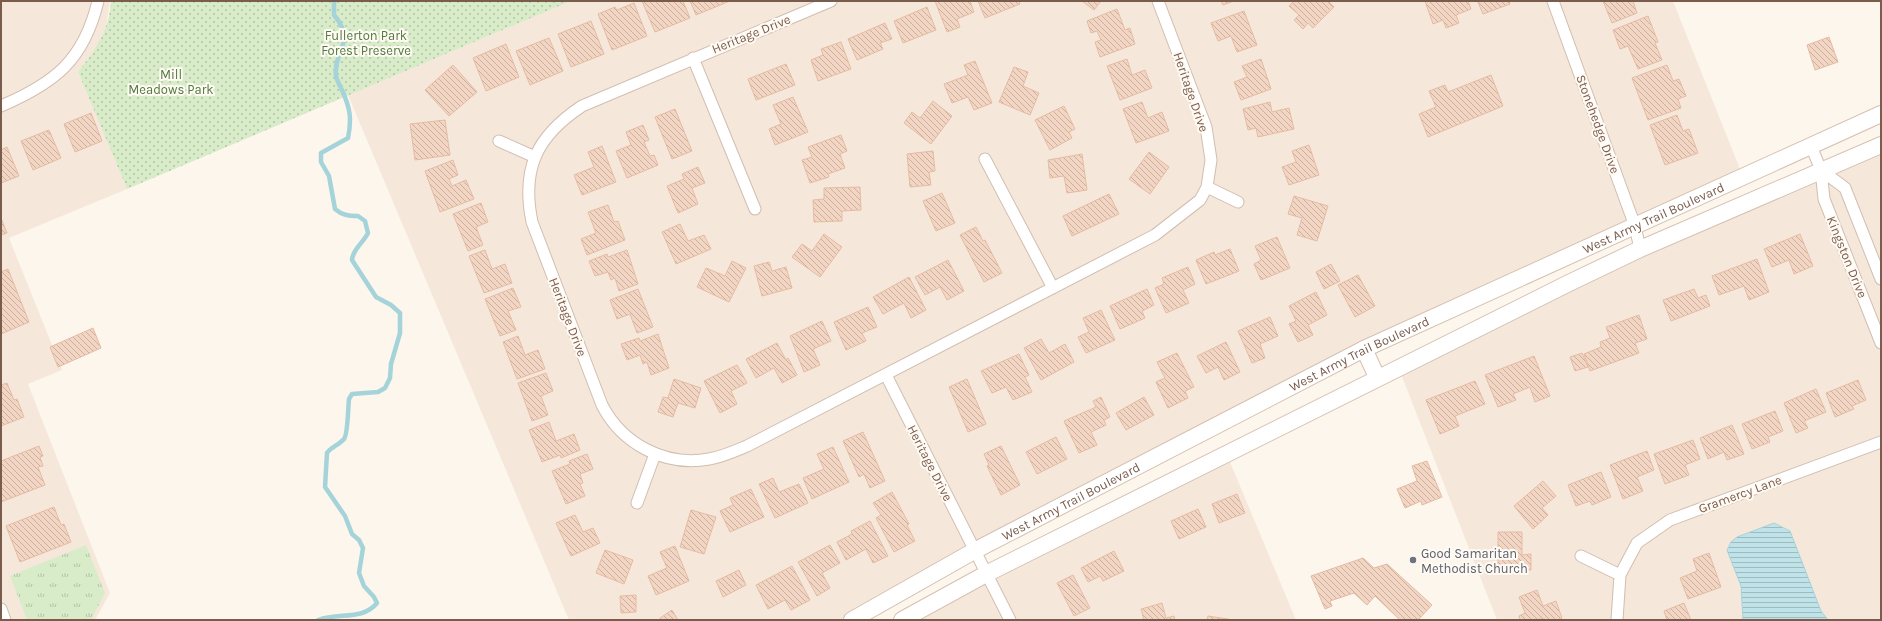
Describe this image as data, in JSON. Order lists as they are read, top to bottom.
{
  "streets": {
    "main road": ["West Army Trail Boulevard"],
    "street": [
      "Heritage Drive",
      "Stonehedge Drive",
      "Kingston Drive",
      "Gramercy Lane"
    ]
  },
  "crossings": [
    ["Heritage Drive", "West Army Trail Boulevard"],
    ["Stonehedge Drive", "West Army Trail Boulevard"],
    ["West Army Trail Boulevard", "Kingston Drive"]
  ],
  "parks": ["Fullerton Park Forest Preserve", "Mill Meadows Park"],
  "places": ["Good Samaritan Methodist Church"]
}
